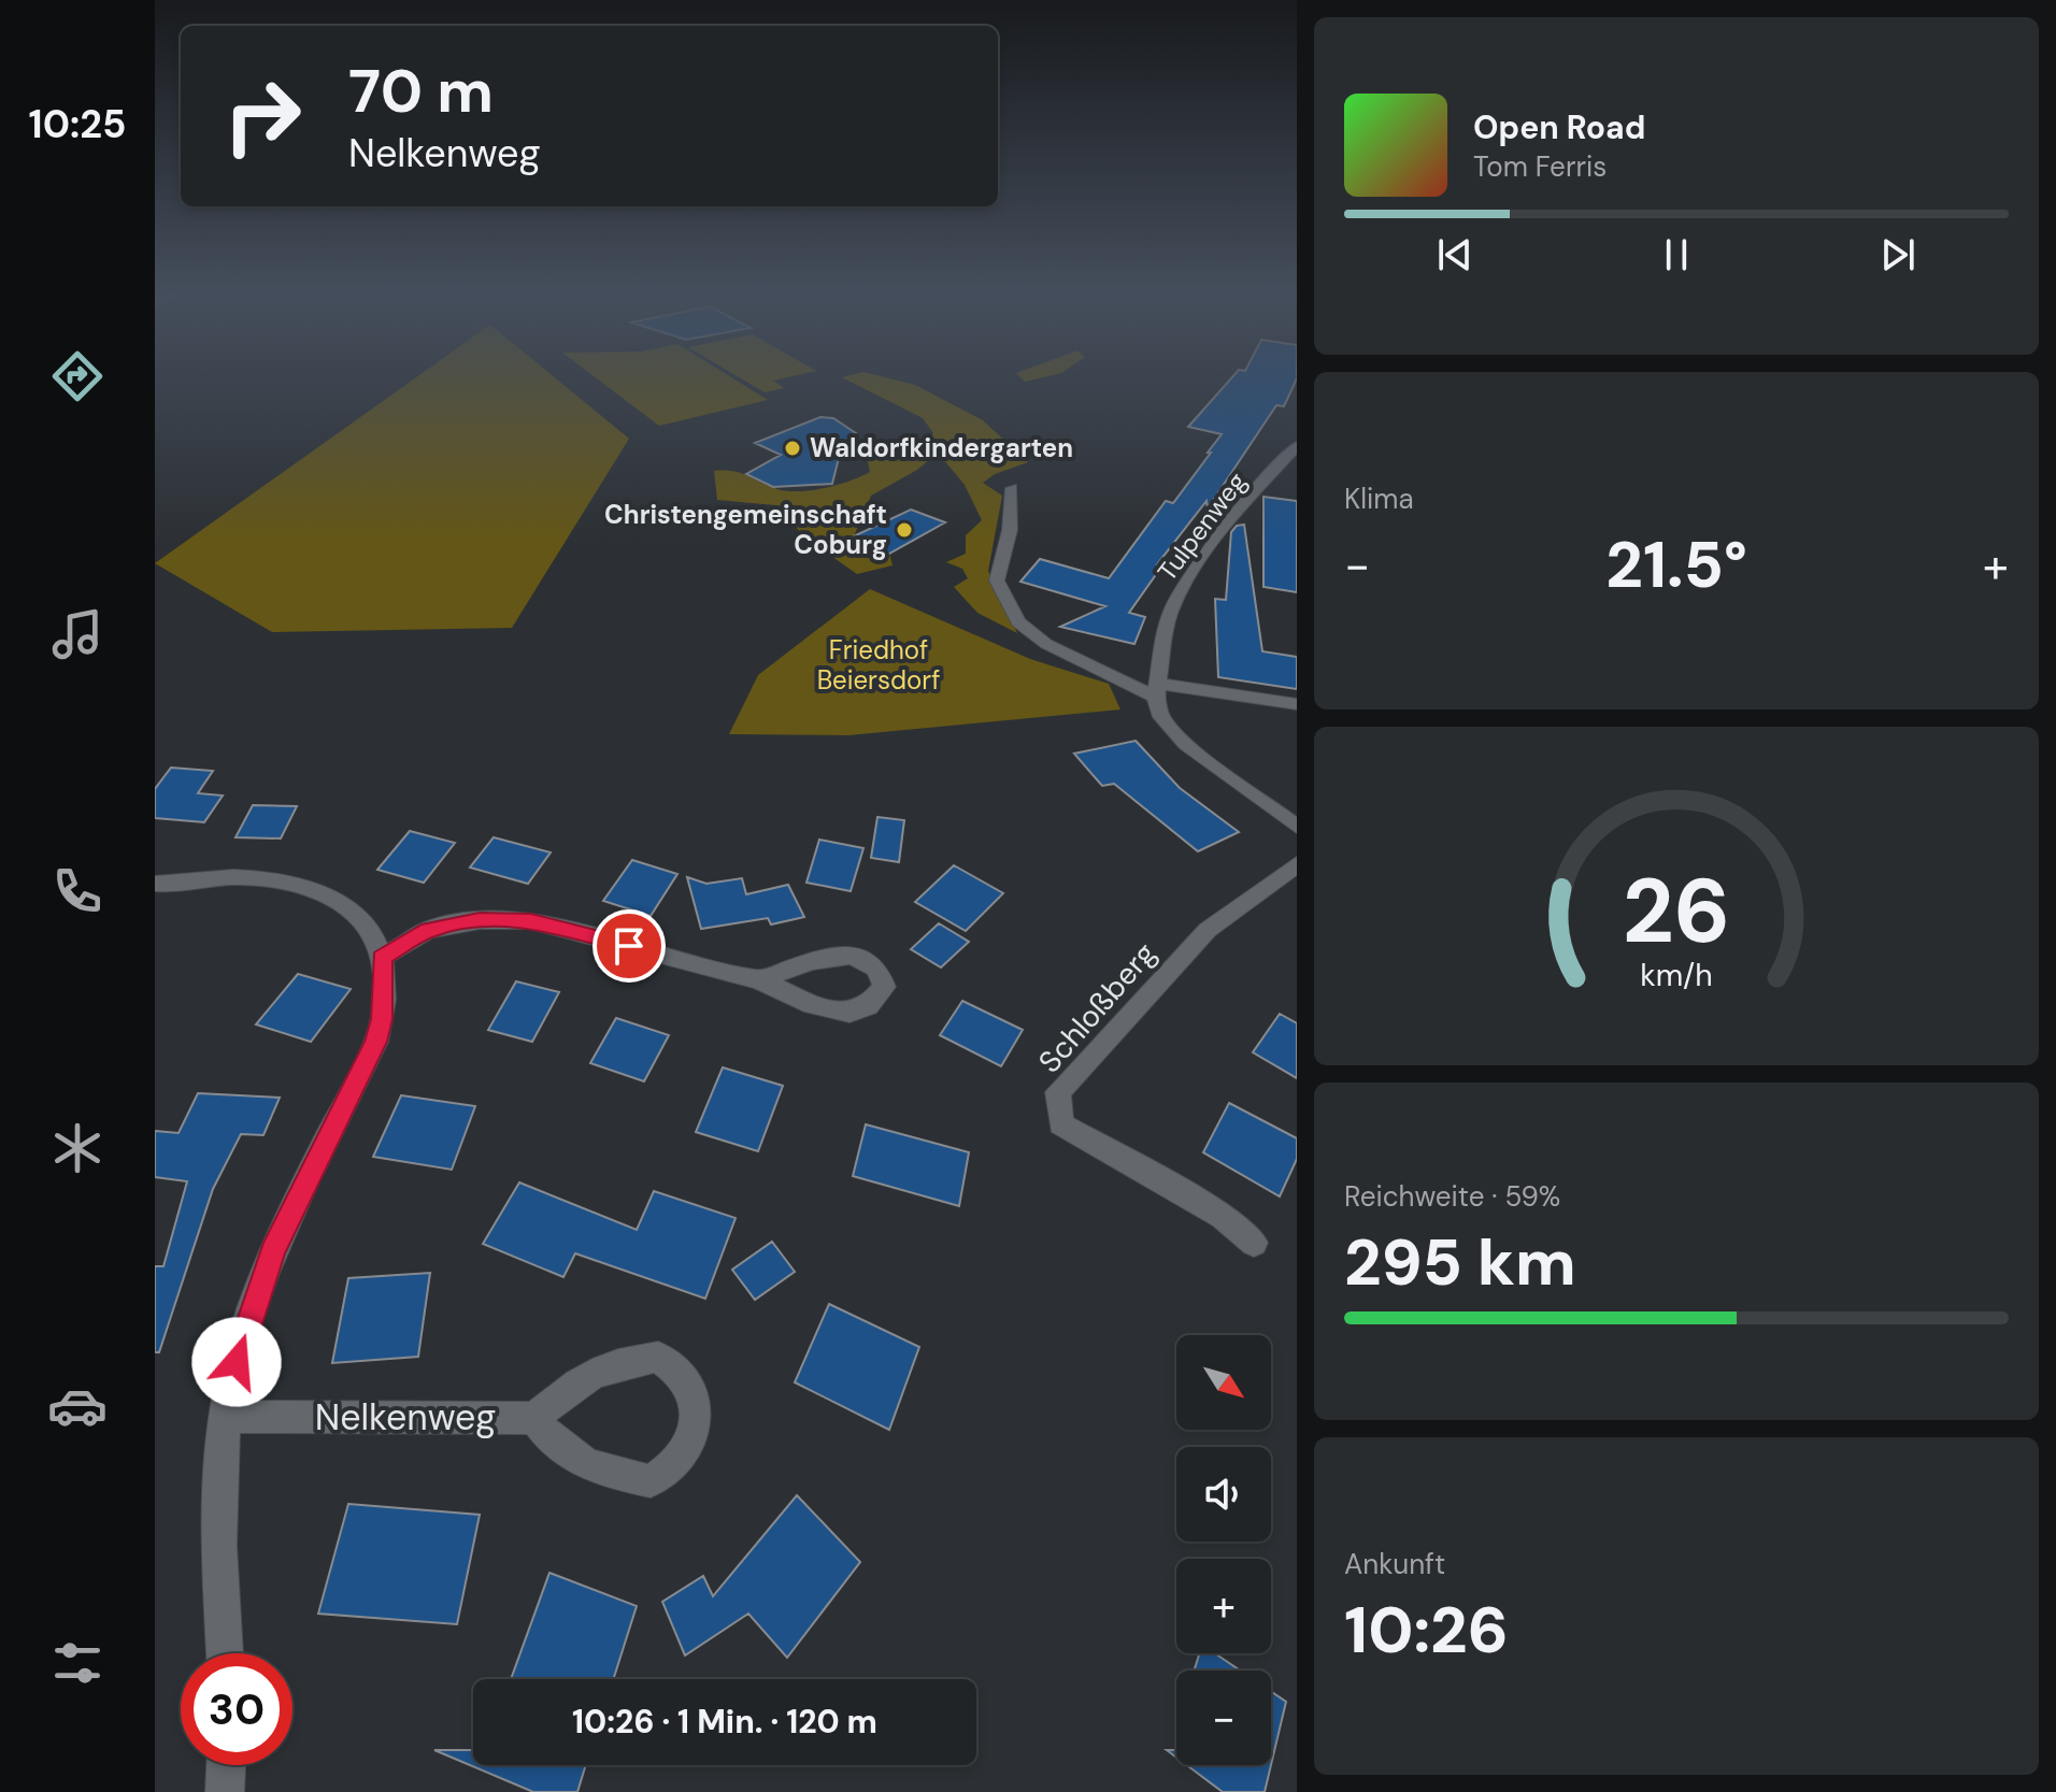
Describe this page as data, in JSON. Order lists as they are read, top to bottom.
{
  "streets": {
    "street": ["Tulpenweg", "Schloßberg", "Nelkenweg"]
  },
  "parks": ["Friedhof Beiersdorf"],
  "places": ["Waldorfkindergarten", "Christengemeinschaft Coburg"],
  "north": "bottom right",
  "page": {
    "tabs": "10:25",
    "turn": ["70 m", "Nelkenweg"],
    "song": ["Open Road", "Tom Ferris"],
    "tile": [
      "Klima",
      ["Reichweite · 59%", "295 km"],
      ["Ankunft", "10:26"]
    ],
    "heat": ["−", "21.5°", "+"],
    "map_buttons": ["+", "−"],
    "limit": "30",
    "trip": "10:26 · 1 Min. · 120 m",
    "gauge": ["26", "km/h"]
  }
}
